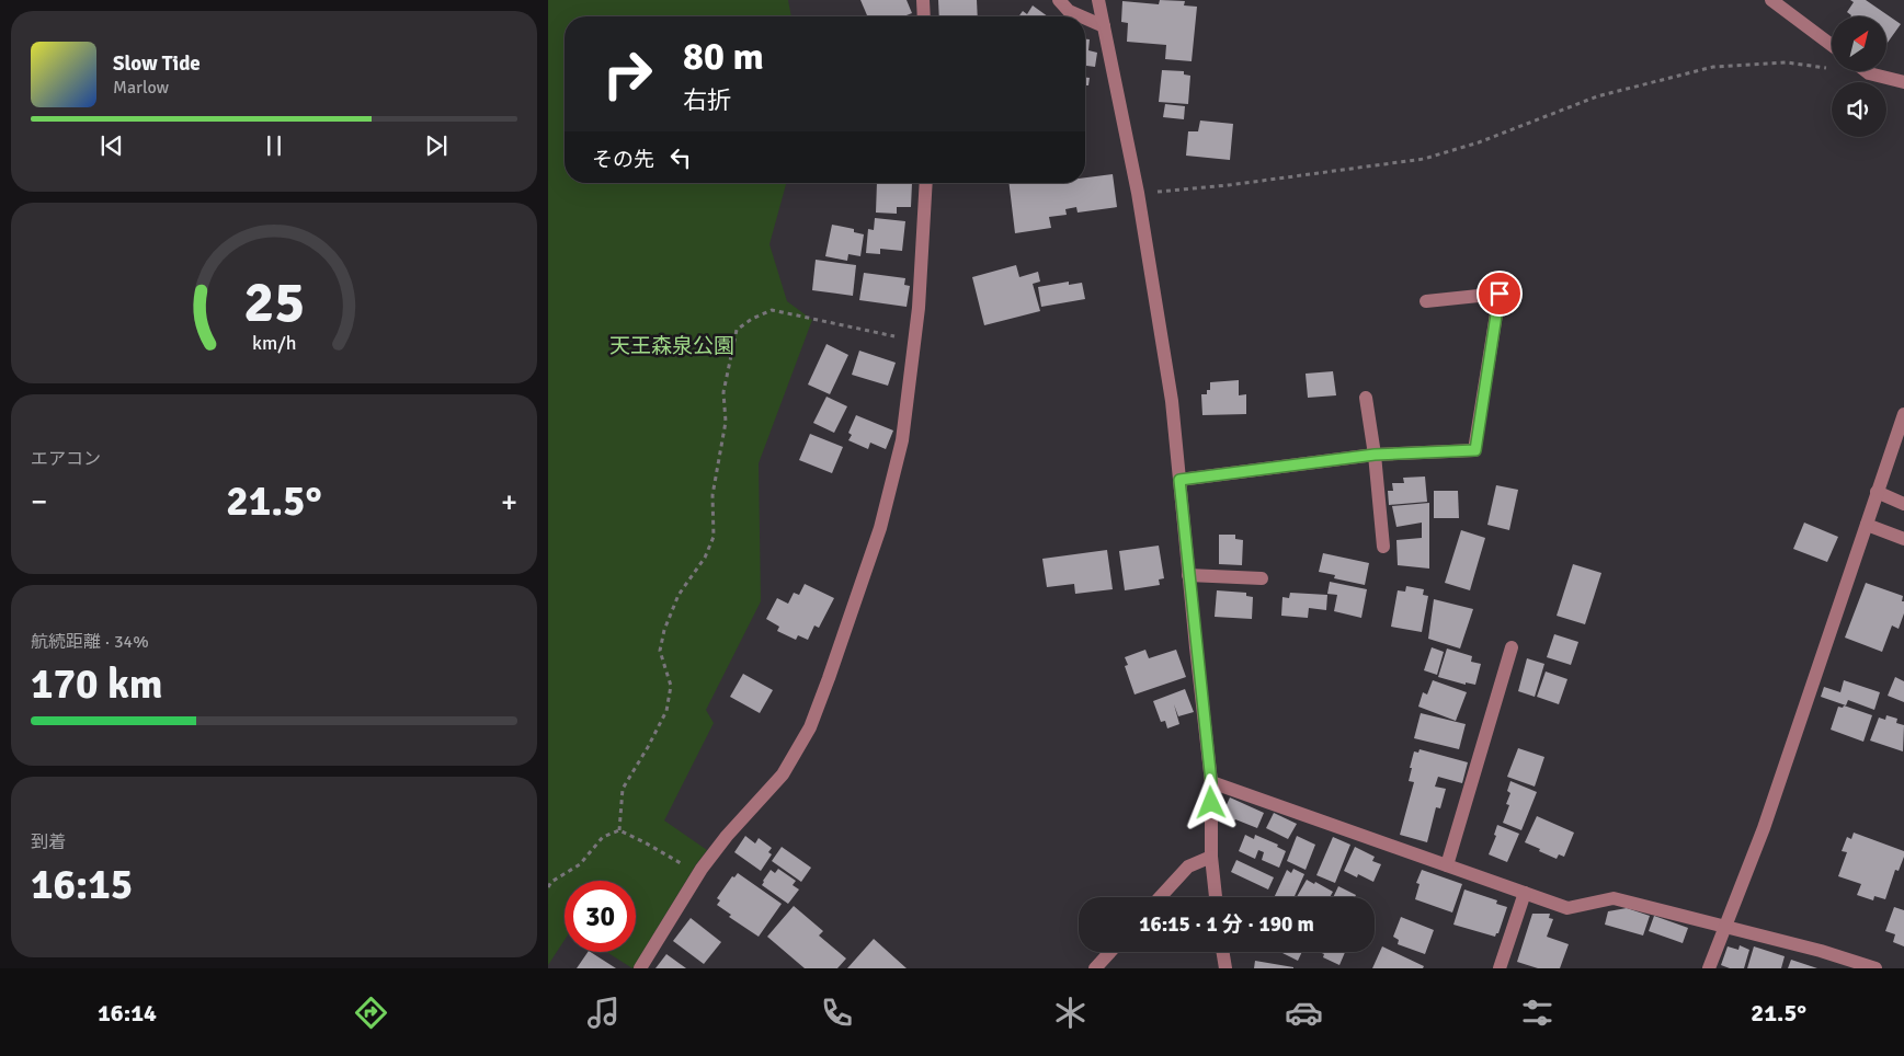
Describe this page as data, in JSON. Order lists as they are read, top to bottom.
{
  "parks": ["天王森泉公園"],
  "north": "top right",
  "page": {
    "turn": ["80 m", "右折"],
    "song": ["Slow Tide", "Marlow"],
    "then": "その先",
    "tile": [
      "エアコン",
      ["航続距離 · 34%", "170 km"],
      ["到着", "16:15"]
    ],
    "heat": ["−", "21.5°", "+"],
    "limit": "30",
    "trip": "16:15 · 1 分 · 190 m",
    "tabs": ["16:14", "21.5°"],
    "gauge": ["25", "km/h"]
  }
}
